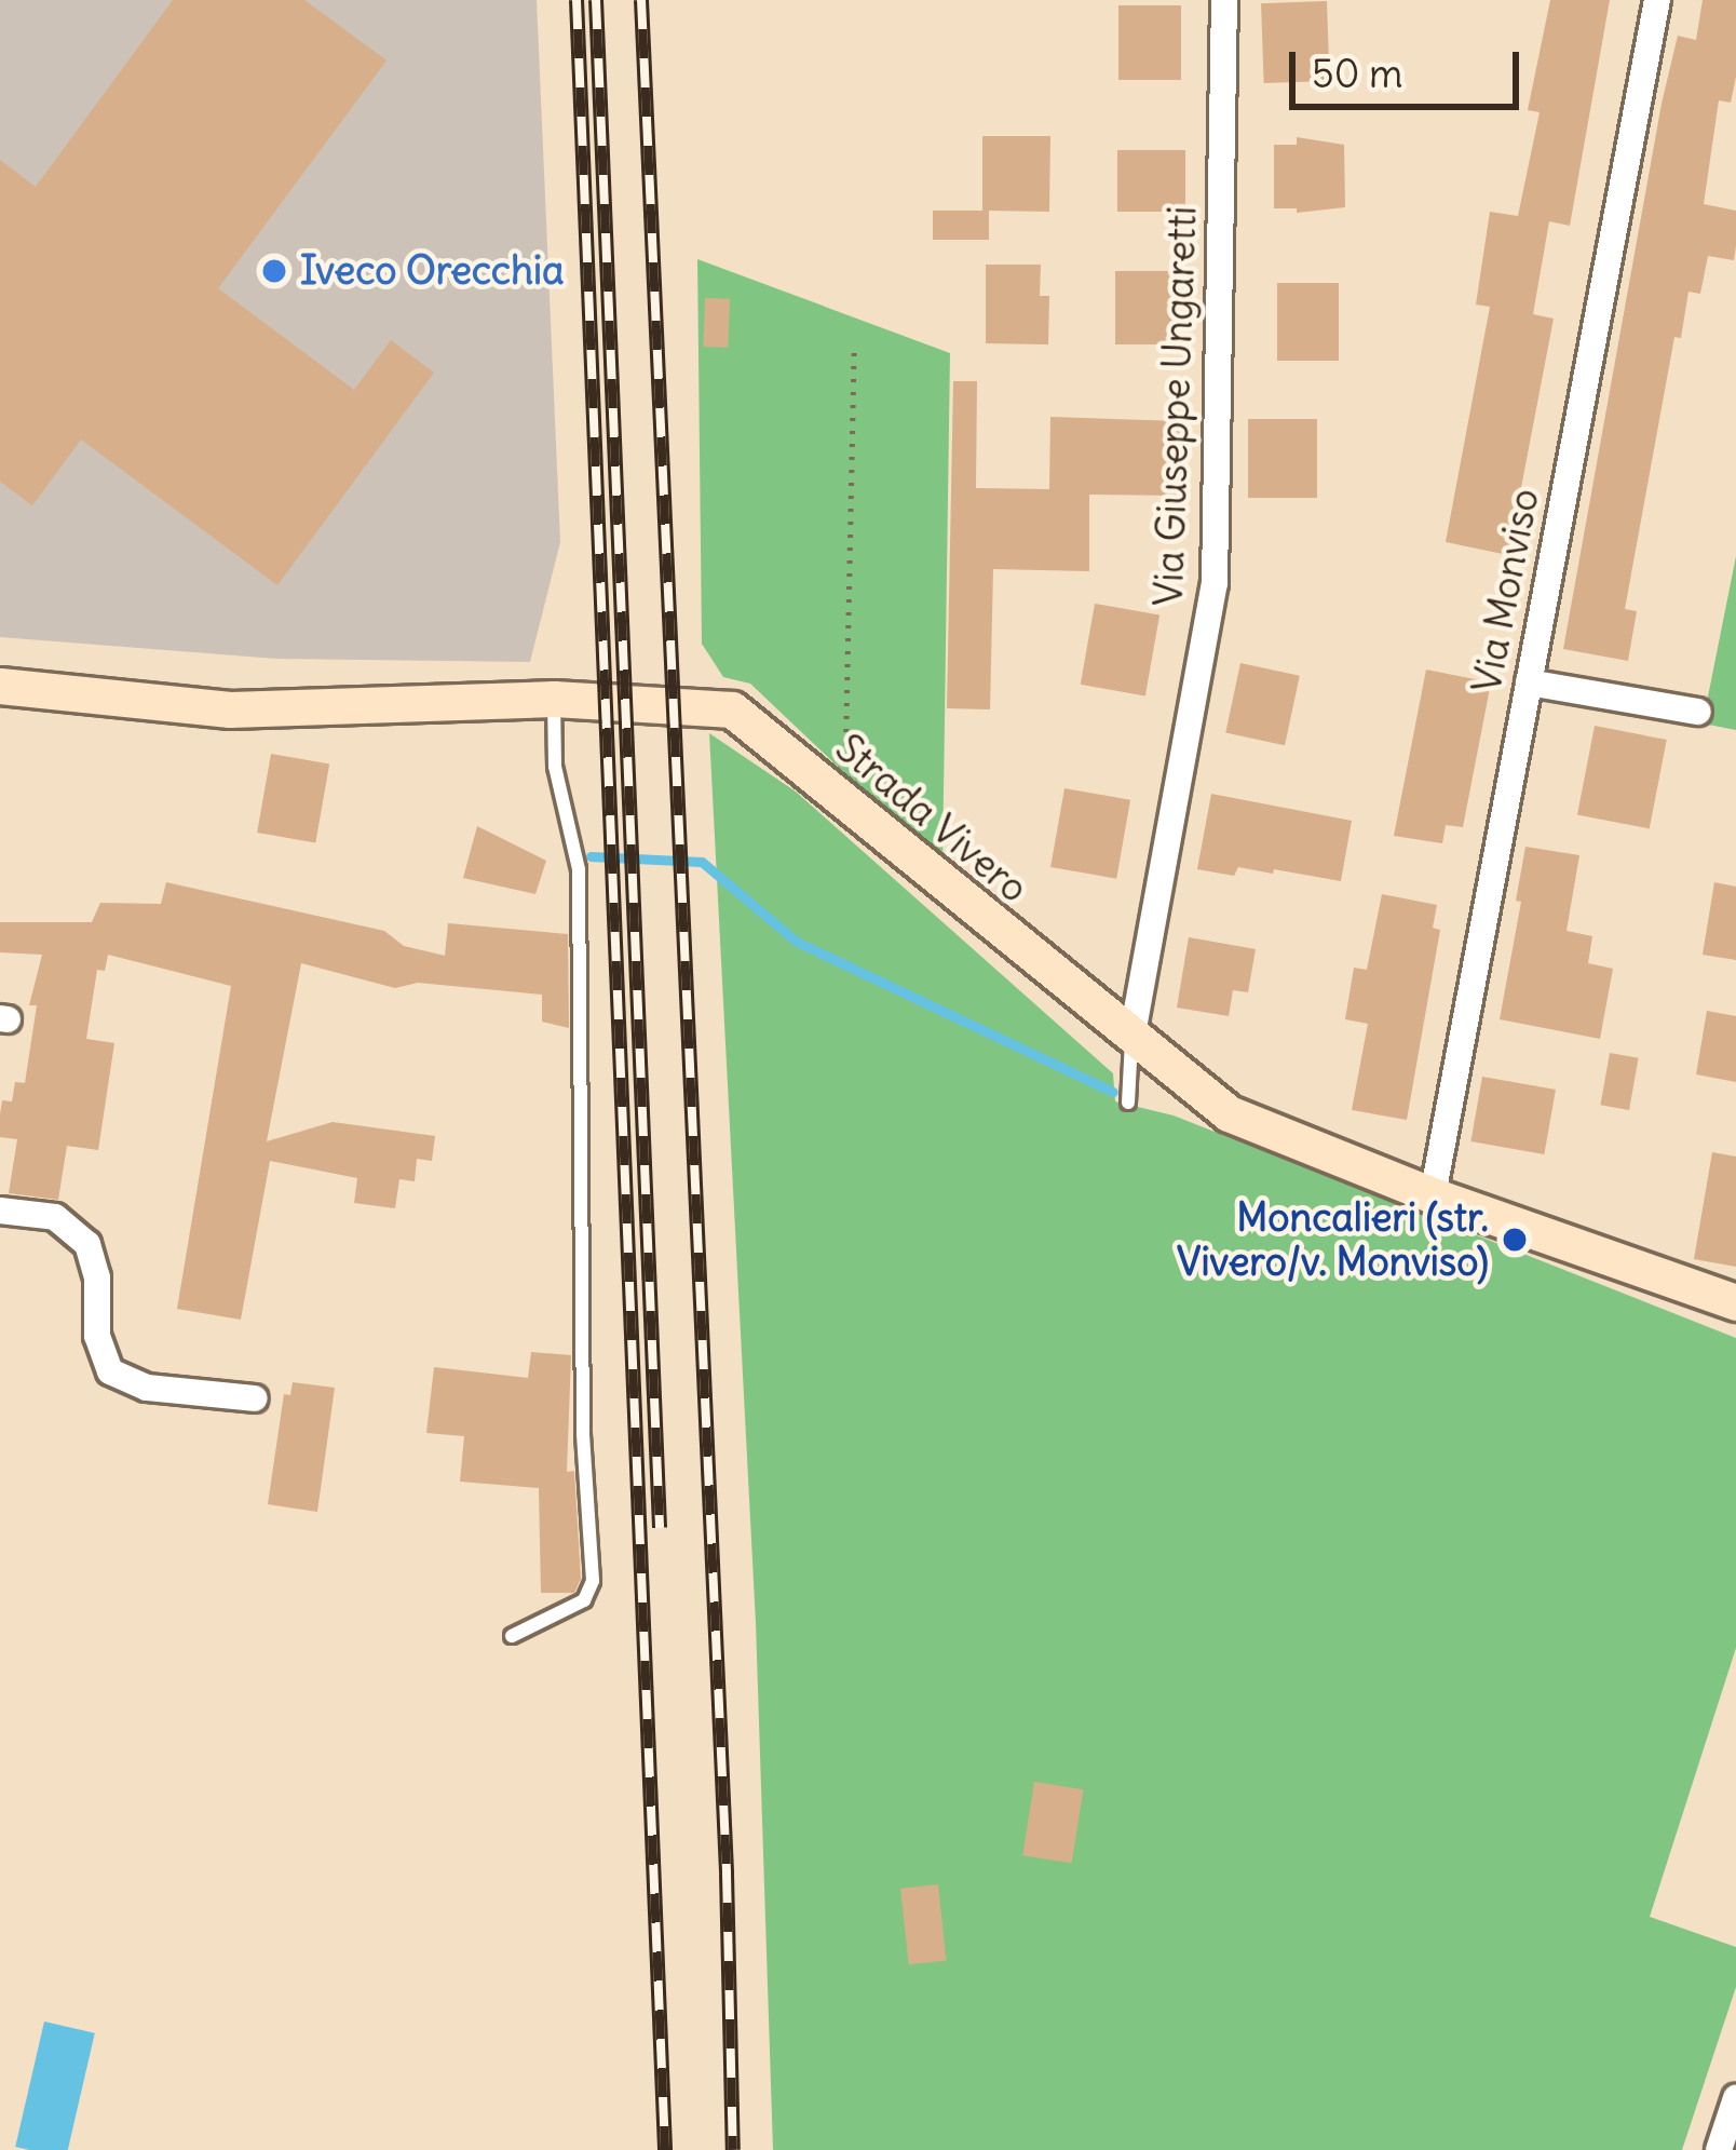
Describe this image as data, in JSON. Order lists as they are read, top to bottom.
{
  "streets": {
    "street": ["Via Giuseppe Ungaretti", "Via Monviso", "Strada Vivero"]
  },
  "crossings": [
    ["Via Giuseppe Ungaretti", "Strada Vivero"],
    ["Via Monviso", "Strada Vivero"]
  ],
  "places": ["Iveco Orecchia", "Moncalieri (str. Vivero/v. Monviso)"],
  "scale_bar": "50 m"
}
